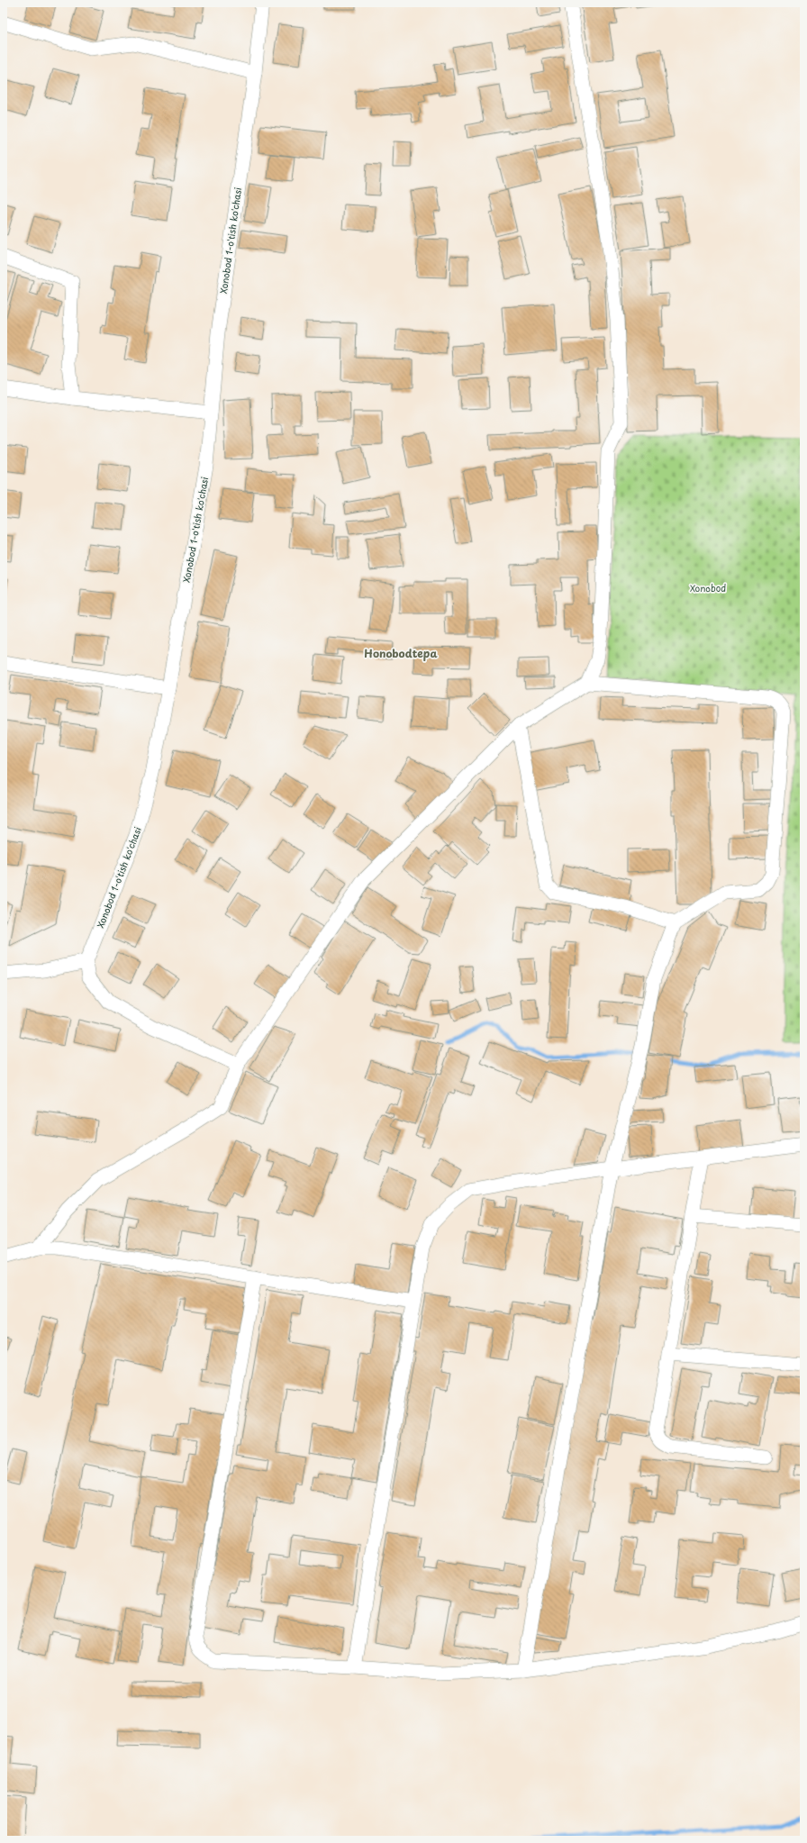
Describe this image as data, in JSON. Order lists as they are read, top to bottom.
{
  "streets": {
    "street": ["Xonobod 1-o'tish ko'chasi"]
  },
  "districts": ["Honobodtepa"],
  "parks": ["Xonobod"]
}
